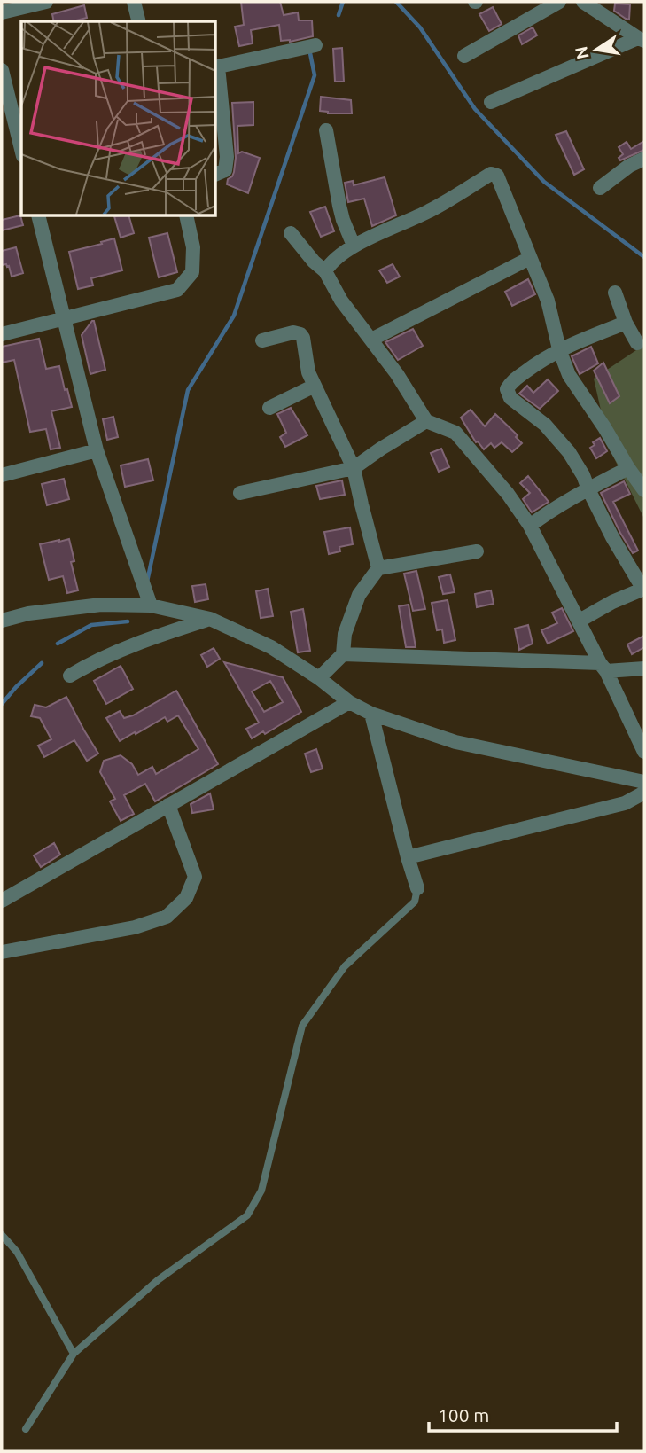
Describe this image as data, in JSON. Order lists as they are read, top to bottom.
{
  "scale_bar": "100 m",
  "north": "left"
}
